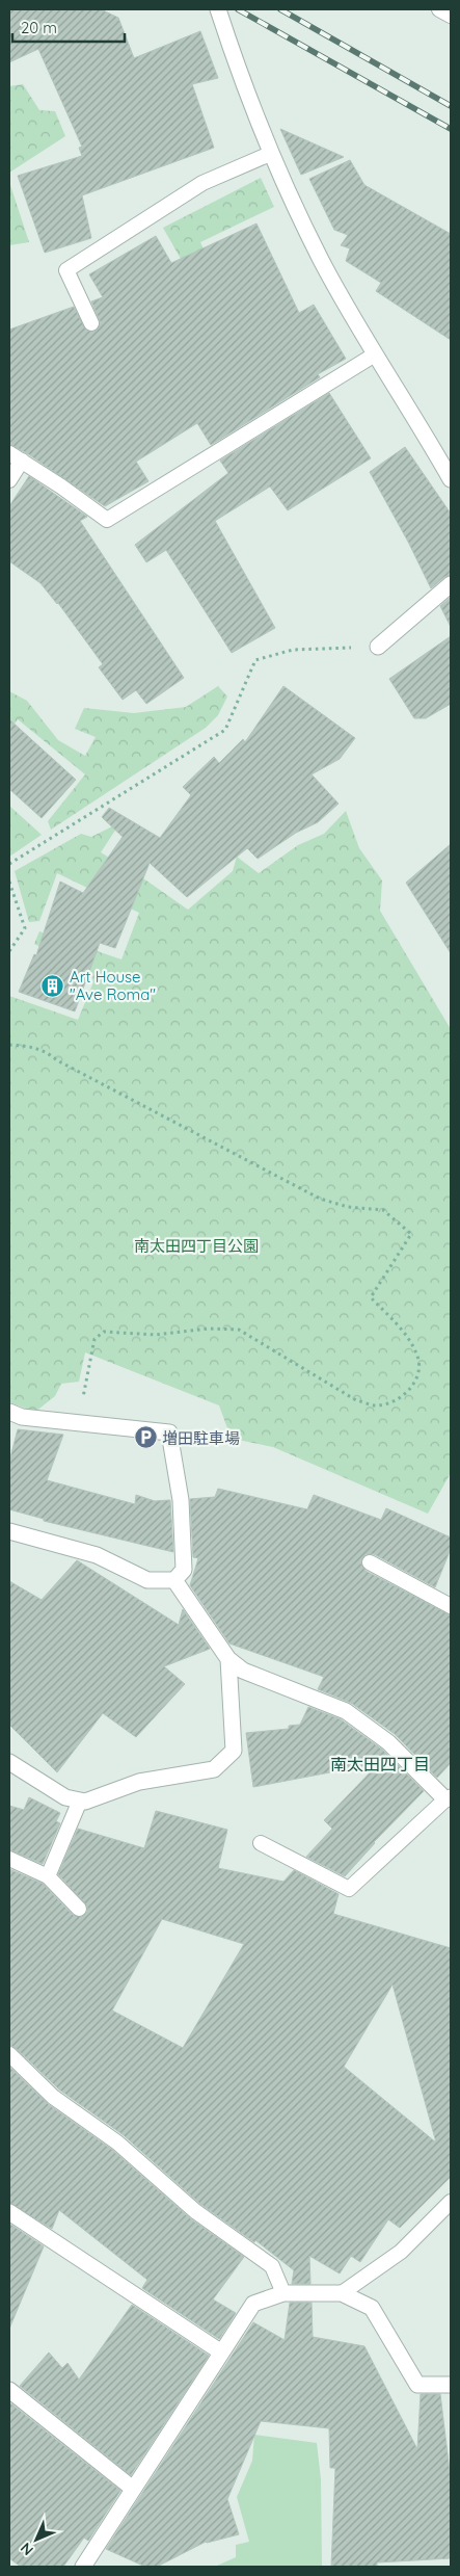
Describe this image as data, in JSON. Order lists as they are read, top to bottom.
{
  "districts": ["南太田四丁目"],
  "parks": ["南太田四丁目公園"],
  "places": {
    "building": ["Art House \"Ave Roma\""],
    "parking": ["増田駐車場"]
  },
  "scale_bar": "20 m",
  "north": "bottom left"
}
